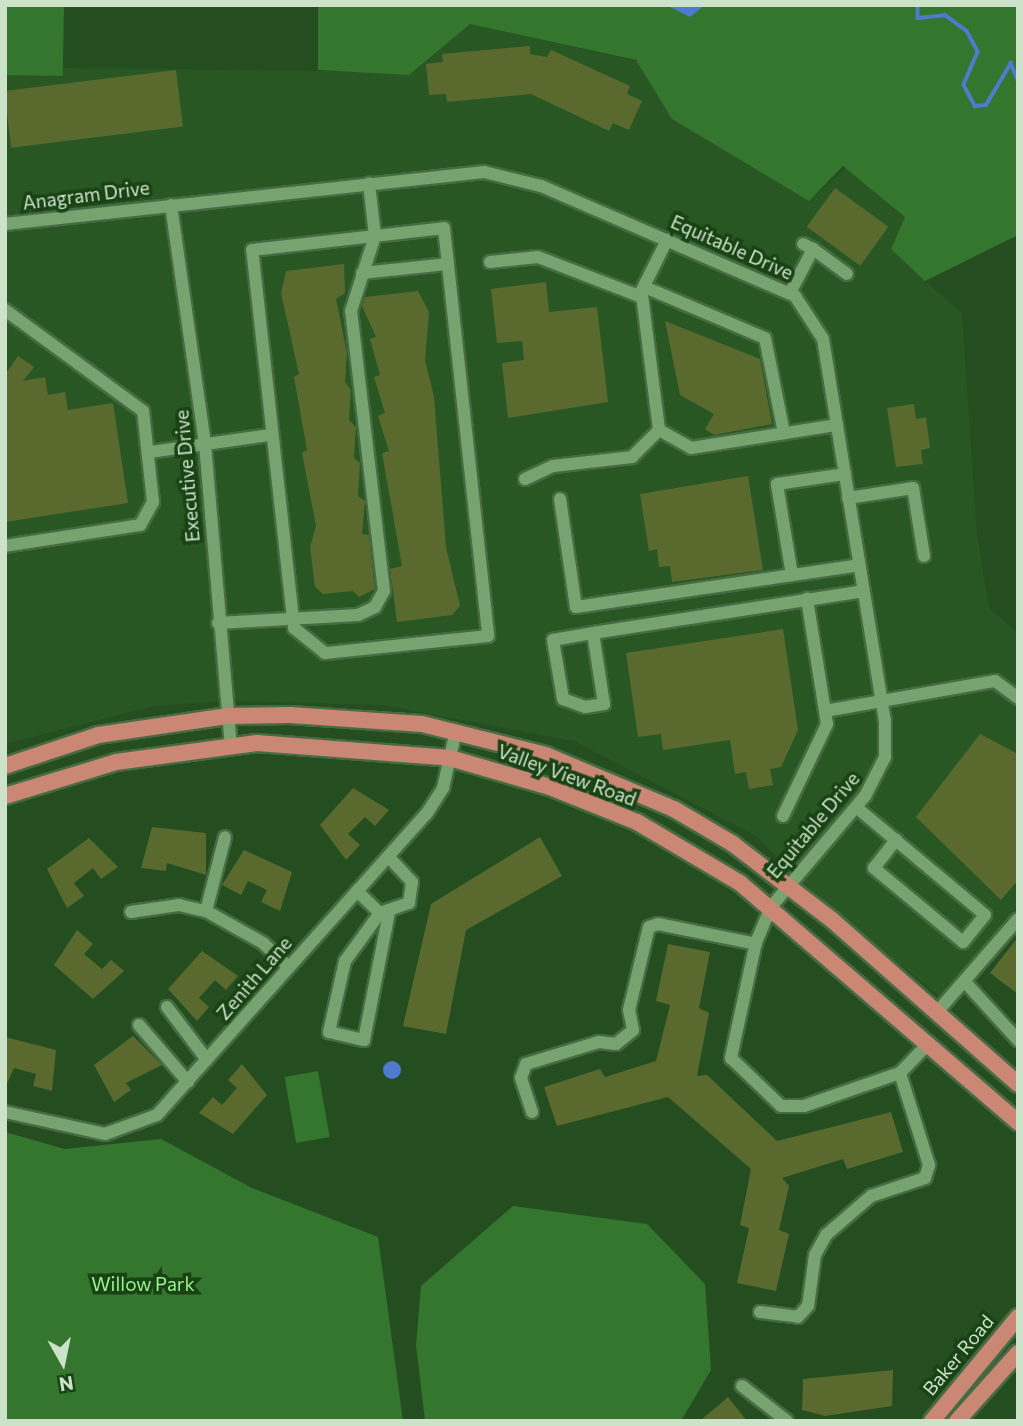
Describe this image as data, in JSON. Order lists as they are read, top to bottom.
{
  "streets": {
    "main road": ["Valley View Road", "Baker Road"],
    "street": [
      "Anagram Drive",
      "Equitable Drive",
      "Executive Drive",
      "Zenith Lane"
    ]
  },
  "crossings": [
    ["Anagram Drive", "Equitable Drive"],
    ["Anagram Drive", "Executive Drive"],
    ["Equitable Drive", "Executive Drive"],
    ["Equitable Drive", "Valley View Road"],
    ["Executive Drive", "Valley View Road"],
    ["Valley View Road", "Zenith Lane"]
  ],
  "parks": ["Willow Park"],
  "north": "bottom"
}
